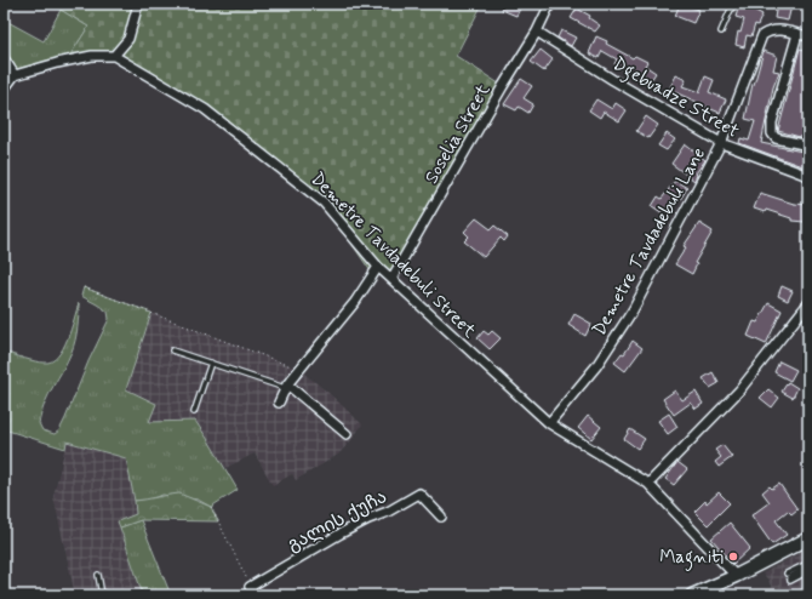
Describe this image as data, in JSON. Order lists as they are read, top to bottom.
{
  "streets": {
    "street": [
      "Dgebuadze Street",
      "Soselia Street",
      "Demetre Tavdadebuli Lane",
      "Demetre Tavdadebuli Street",
      "გალის ქუჩა"
    ]
  },
  "crossings": [
    ["Dgebuadze Street", "Soselia Street"],
    ["Dgebuadze Street", "Demetre Tavdadebuli Lane"],
    ["Soselia Street", "Demetre Tavdadebuli Street"],
    ["Demetre Tavdadebuli Lane", "Demetre Tavdadebuli Street"]
  ],
  "places": ["Magniti"]
}
